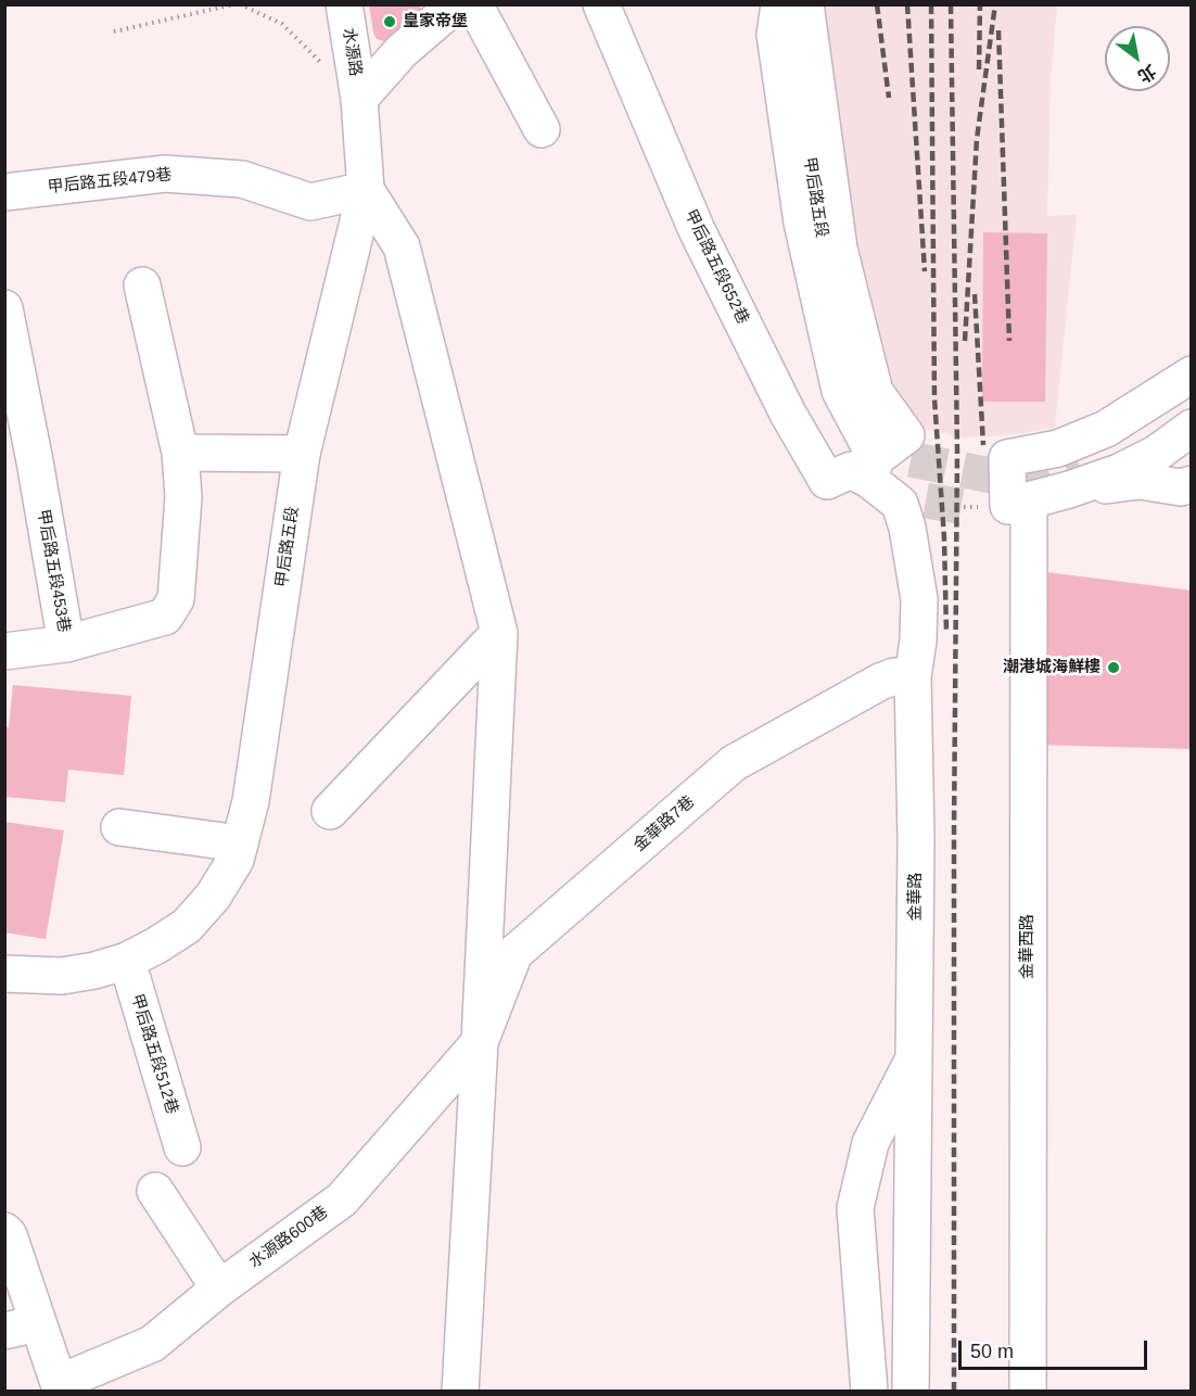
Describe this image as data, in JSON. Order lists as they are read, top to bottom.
{
  "streets": {
    "street": [
      "水源路",
      "甲后路五段479巷",
      "甲后路五段",
      "甲后路五段652巷",
      "甲后路五段453巷",
      "金華路7巷",
      "金華路",
      "金華西路",
      "甲后路五段512巷",
      "水源路600巷"
    ]
  },
  "crossings": [
    ["水源路", "甲后路五段"],
    ["甲后路五段479巷", "甲后路五段"],
    ["甲后路五段", "甲后路五段512巷"],
    ["甲后路五段652巷", "金華路"],
    ["金華路7巷", "金華路"],
    ["金華路7巷", "水源路600巷"]
  ],
  "places": ["皇家帝堡", "潮港城海鮮樓"],
  "scale_bar": "50 m",
  "north": "bottom right"
}
